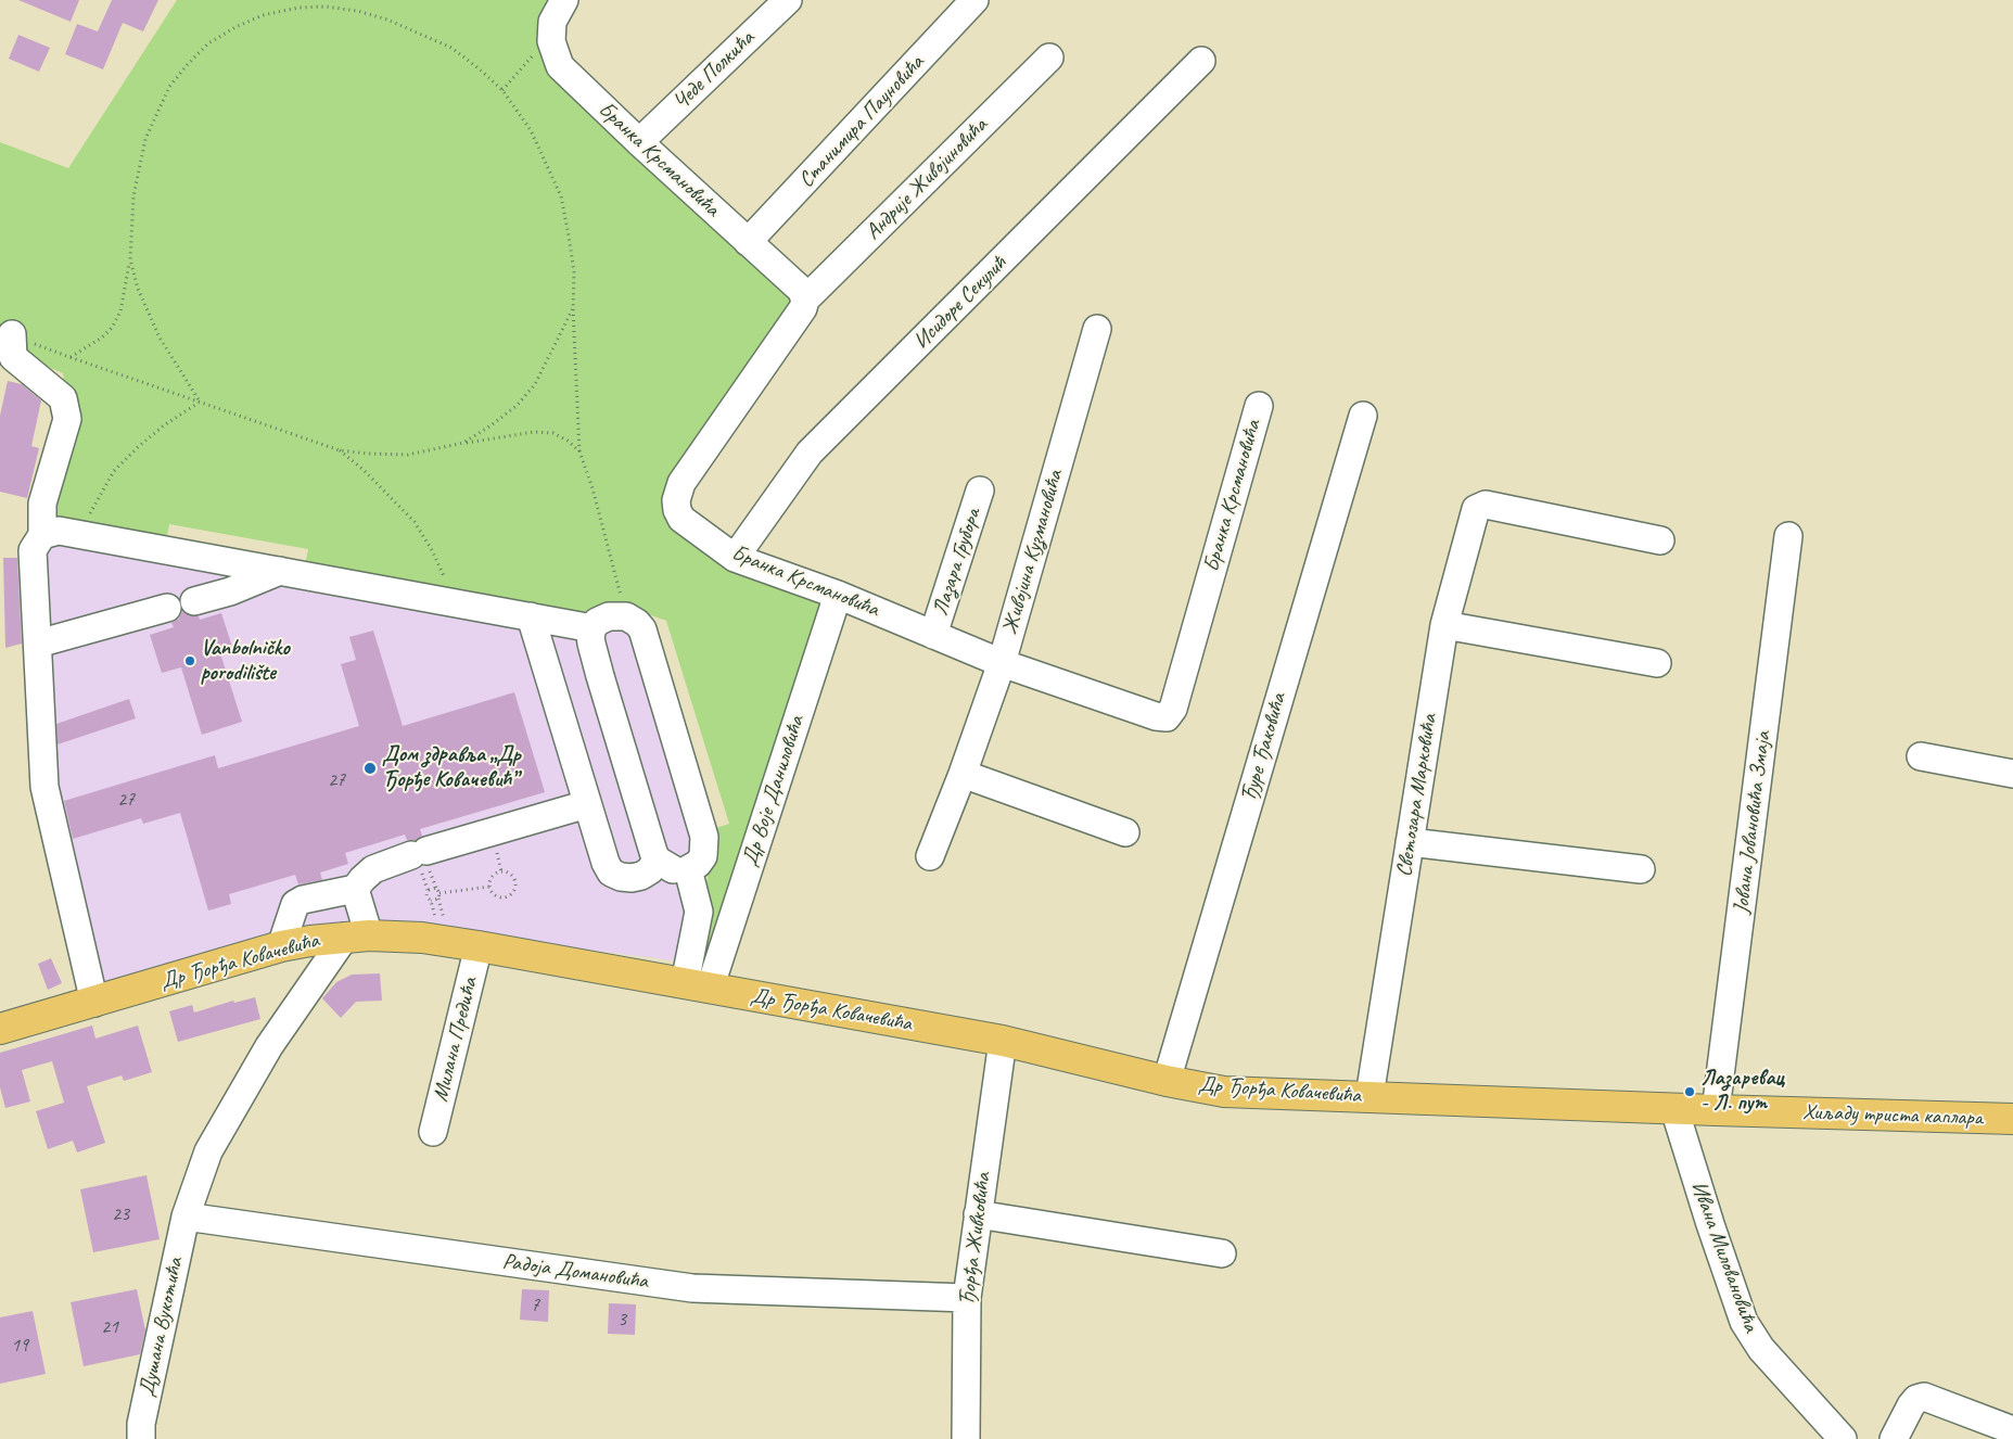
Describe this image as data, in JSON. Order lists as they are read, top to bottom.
{
  "streets": {
    "main road": ["Др Ђорђа Ковачевића", "Хиљаду триста каплара"],
    "street": [
      "Чеде Полкића",
      "Станимира Пауновића",
      "Бранка Крсмановића",
      "Андрије Живојиновића",
      "Исидоре Секулић",
      "Живојина Кузмановића",
      "Лазара Грубора",
      "Ђуре Ђаковића",
      "Др Воје Даниловића",
      "Светозара Марковића",
      "Јована Јовановића Змаја",
      "Милана Предића",
      "Ђорђа Живковића",
      "Ивана Миловановића",
      "Радоја Домановића",
      "Душана Вукотића"
    ]
  },
  "crossings": [
    ["Чеде Полкића", "Бранка Крсмановића"],
    ["Станимира Пауновића", "Бранка Крсмановића"],
    ["Бранка Крсмановића", "Андрије Живојиновића"],
    ["Бранка Крсмановића", "Исидоре Секулић"],
    ["Бранка Крсмановића", "Живојина Кузмановића"],
    ["Бранка Крсмановића", "Лазара Грубора"],
    ["Бранка Крсмановића", "Др Воје Даниловића"],
    ["Ђуре Ђаковића", "Др Ђорђа Ковачевића"],
    ["Др Воје Даниловића", "Др Ђорђа Ковачевића"],
    ["Светозара Марковића", "Др Ђорђа Ковачевића"],
    ["Јована Јовановића Змаја", "Хиљаду триста каплара"],
    ["Др Ђорђа Ковачевића", "Милана Предића"],
    ["Др Ђорђа Ковачевића", "Хиљаду триста каплара"],
    ["Др Ђорђа Ковачевића", "Ђорђа Живковића"],
    ["Др Ђорђа Ковачевића", "Ивана Миловановића"],
    ["Др Ђорђа Ковачевића", "Душана Вукотића"],
    ["Хиљаду триста каплара", "Ивана Миловановића"],
    ["Ђорђа Живковића", "Радоја Домановића"],
    ["Радоја Домановића", "Душана Вукотића"]
  ],
  "places": ["Vanbolničko porodilište", "Дом здравља „Др Ђорђе Ковачевић”", "Лазаревац - Л. пут"],
  "house_numbers": [
    "27",
    "27",
    "23",
    "7",
    "3",
    "21",
    "19"
  ]
}
